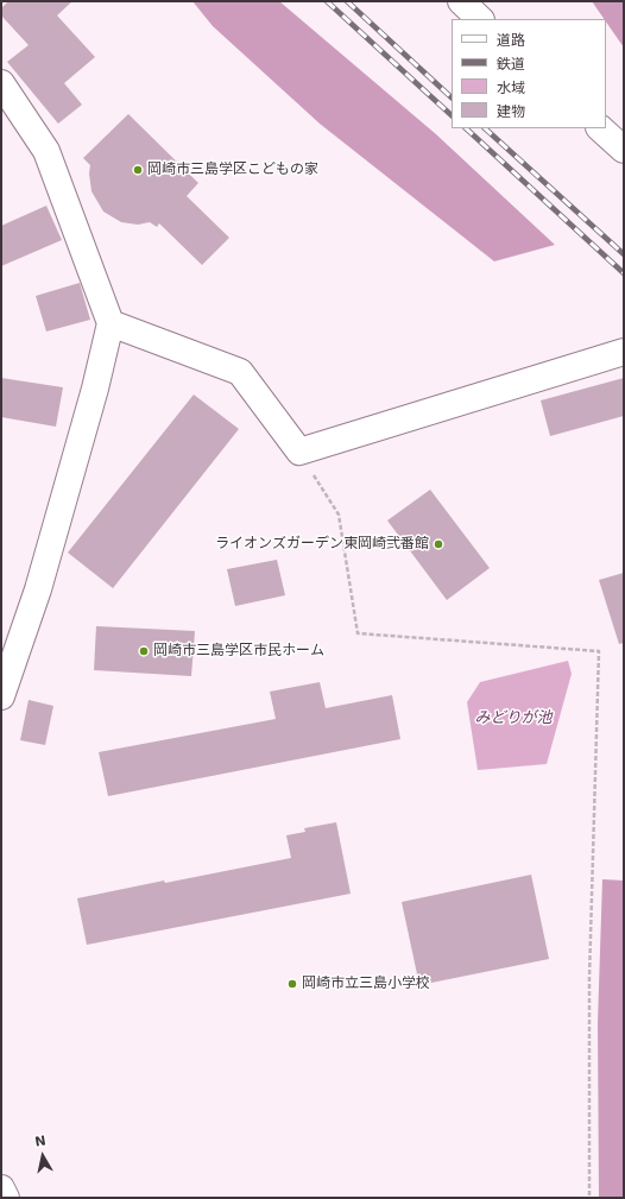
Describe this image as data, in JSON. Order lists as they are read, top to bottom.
{
  "water": ["みどりが池"],
  "places": [
    "岡崎市三島学区こどもの家",
    "ライオンズガーデン東岡崎弐番館",
    "岡崎市三島学区市民ホーム",
    "岡崎市立三島小学校"
  ],
  "legend": [
    "道路",
    "鉄道",
    "水域",
    "建物"
  ],
  "north": "top"
}
